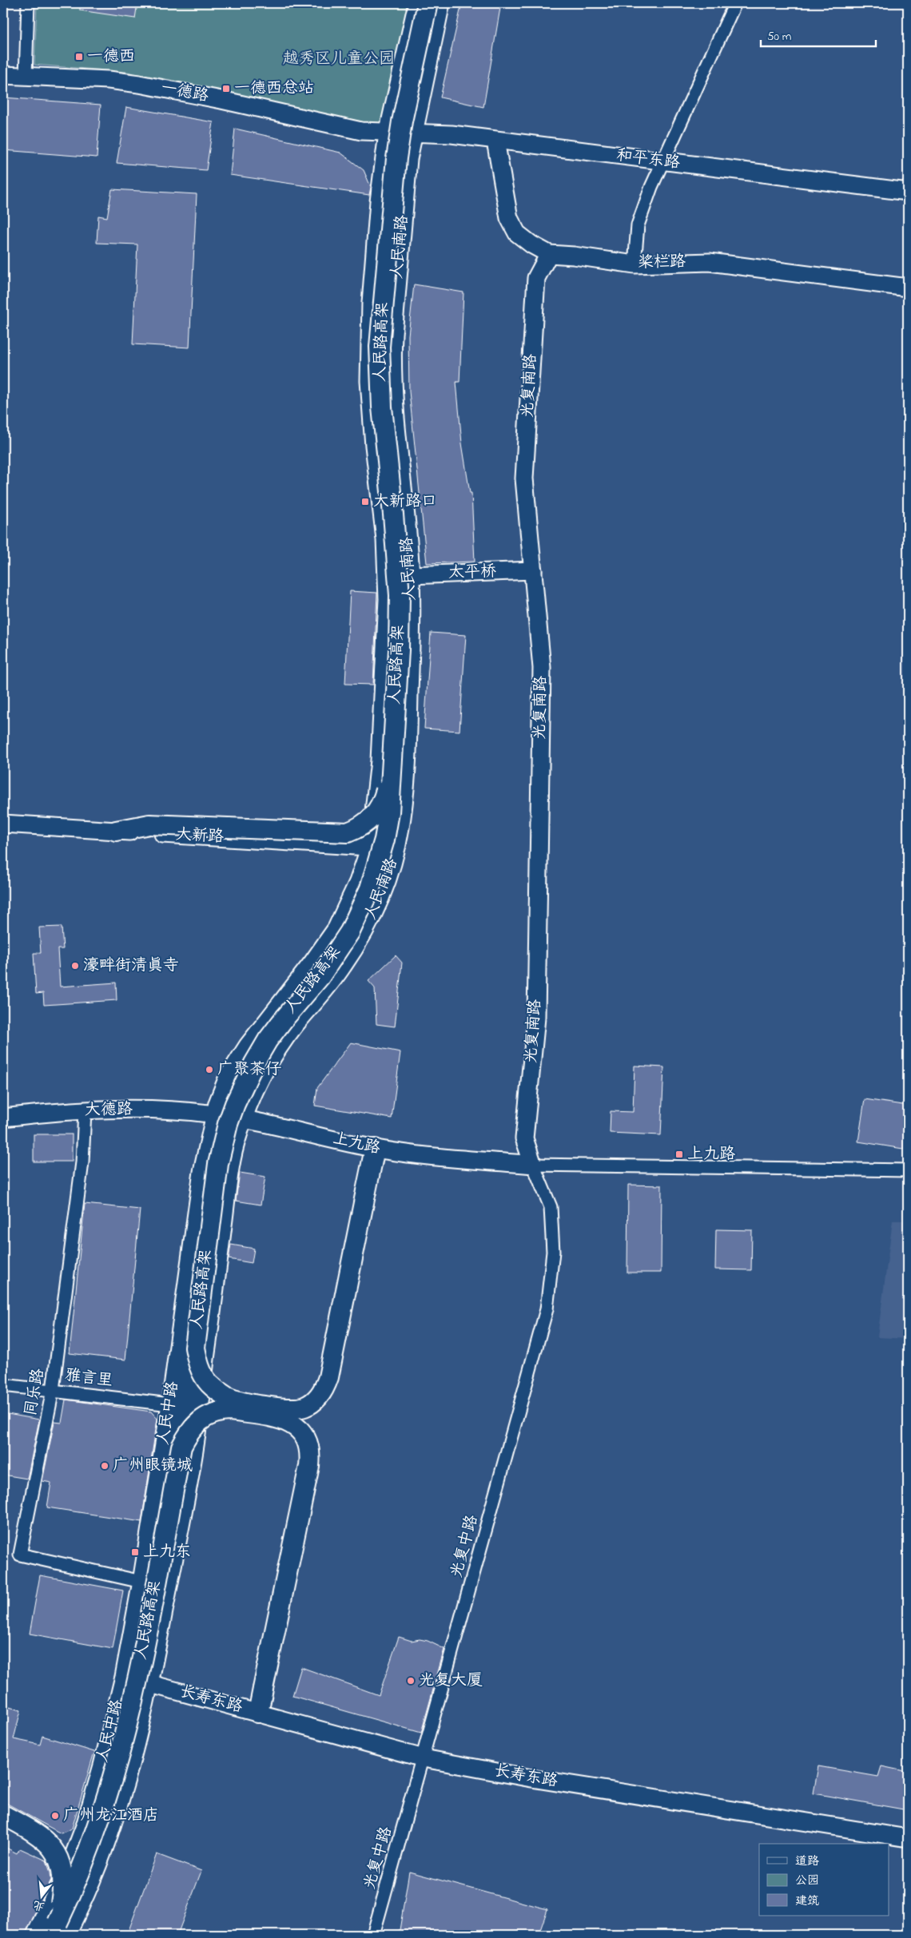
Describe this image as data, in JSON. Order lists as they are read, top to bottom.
{
  "streets": {
    "main road": [
      "一德路",
      "和平东路",
      "人民南路",
      "桨栏路",
      "人民路高架",
      "光复南路",
      "太平桥",
      "大新路",
      "大德路",
      "上九路",
      "人民中路",
      "长寿东路"
    ],
    "street": ["雅言里", "同乐路", "光复中路"]
  },
  "crossings": [
    ["一德路", "和平东路"],
    ["一德路", "人民南路"],
    ["和平东路", "人民南路"],
    ["和平东路", "桨栏路"],
    ["人民南路", "太平桥"],
    ["人民南路", "大新路"],
    ["人民南路", "大德路"],
    ["人民南路", "上九路"],
    ["人民南路", "人民中路"],
    ["桨栏路", "光复南路"],
    ["人民路高架", "人民中路"],
    ["光复南路", "太平桥"],
    ["光复南路", "上九路"],
    ["光复南路", "光复中路"],
    ["大德路", "上九路"],
    ["大德路", "同乐路"],
    ["大德路", "人民中路"],
    ["上九路", "人民中路"],
    ["上九路", "光复中路"],
    ["雅言里", "同乐路"],
    ["雅言里", "人民中路"],
    ["同乐路", "人民中路"],
    ["人民中路", "长寿东路"],
    ["光复中路", "长寿东路"]
  ],
  "parks": ["越秀区儿童公园"],
  "places": {
    "transit": [
      "一德西",
      "一德西总站",
      "大新路口",
      "上九路",
      "上九东"
    ],
    "other": [
      "濠畔街清真寺",
      "广聚茶仔",
      "广州眼镜城",
      "光复大厦",
      "广州龙江酒店"
    ]
  },
  "legend": ["道路", "公园", "建筑"],
  "scale_bar": "50 m",
  "north": "bottom"
}
